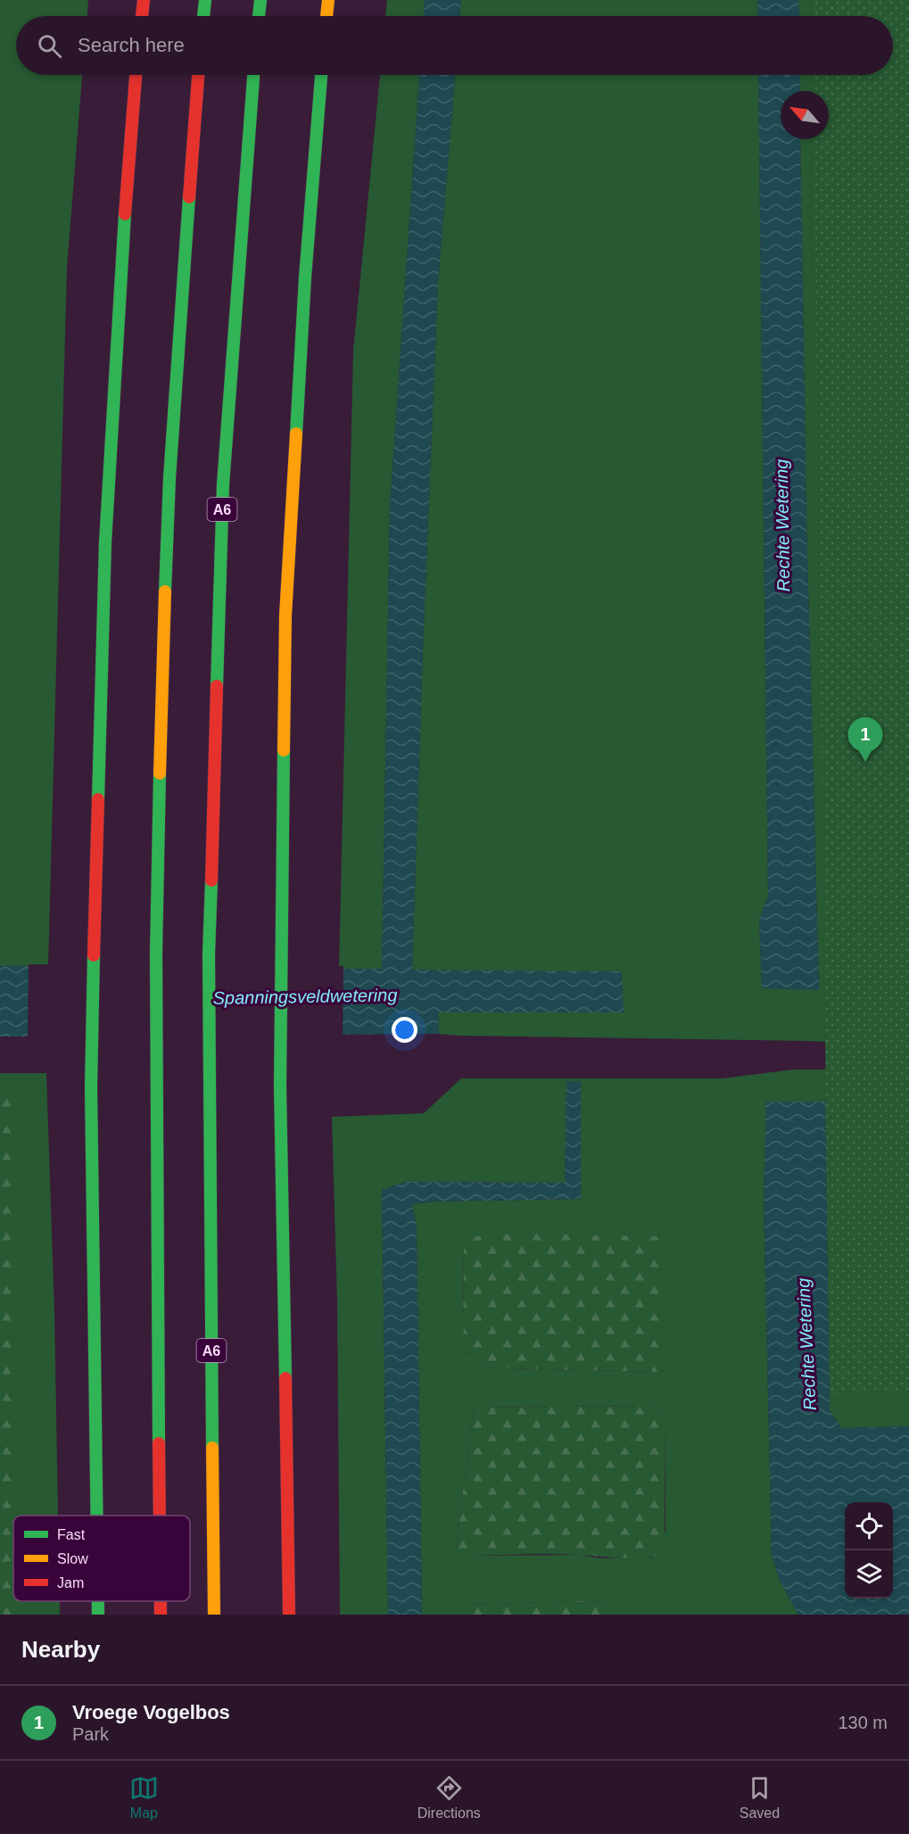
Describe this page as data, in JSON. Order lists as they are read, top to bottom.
{
  "streets": {
    "highway": ["A6"]
  },
  "water": ["Rechte Wetering", "Spanningsveldwetering"],
  "legend": ["Fast", "Slow", "Jam"],
  "north": "top left",
  "page": {
    "search": "Search here",
    "pins": "1",
    "heading": "Nearby",
    "list": [
      {
        "mark": "1",
        "name": "Vroege Vogelbos",
        "note": "Park",
        "value": "130 m"
      }
    ],
    "nav": ["Map", "Directions", "Saved"]
  }
}
